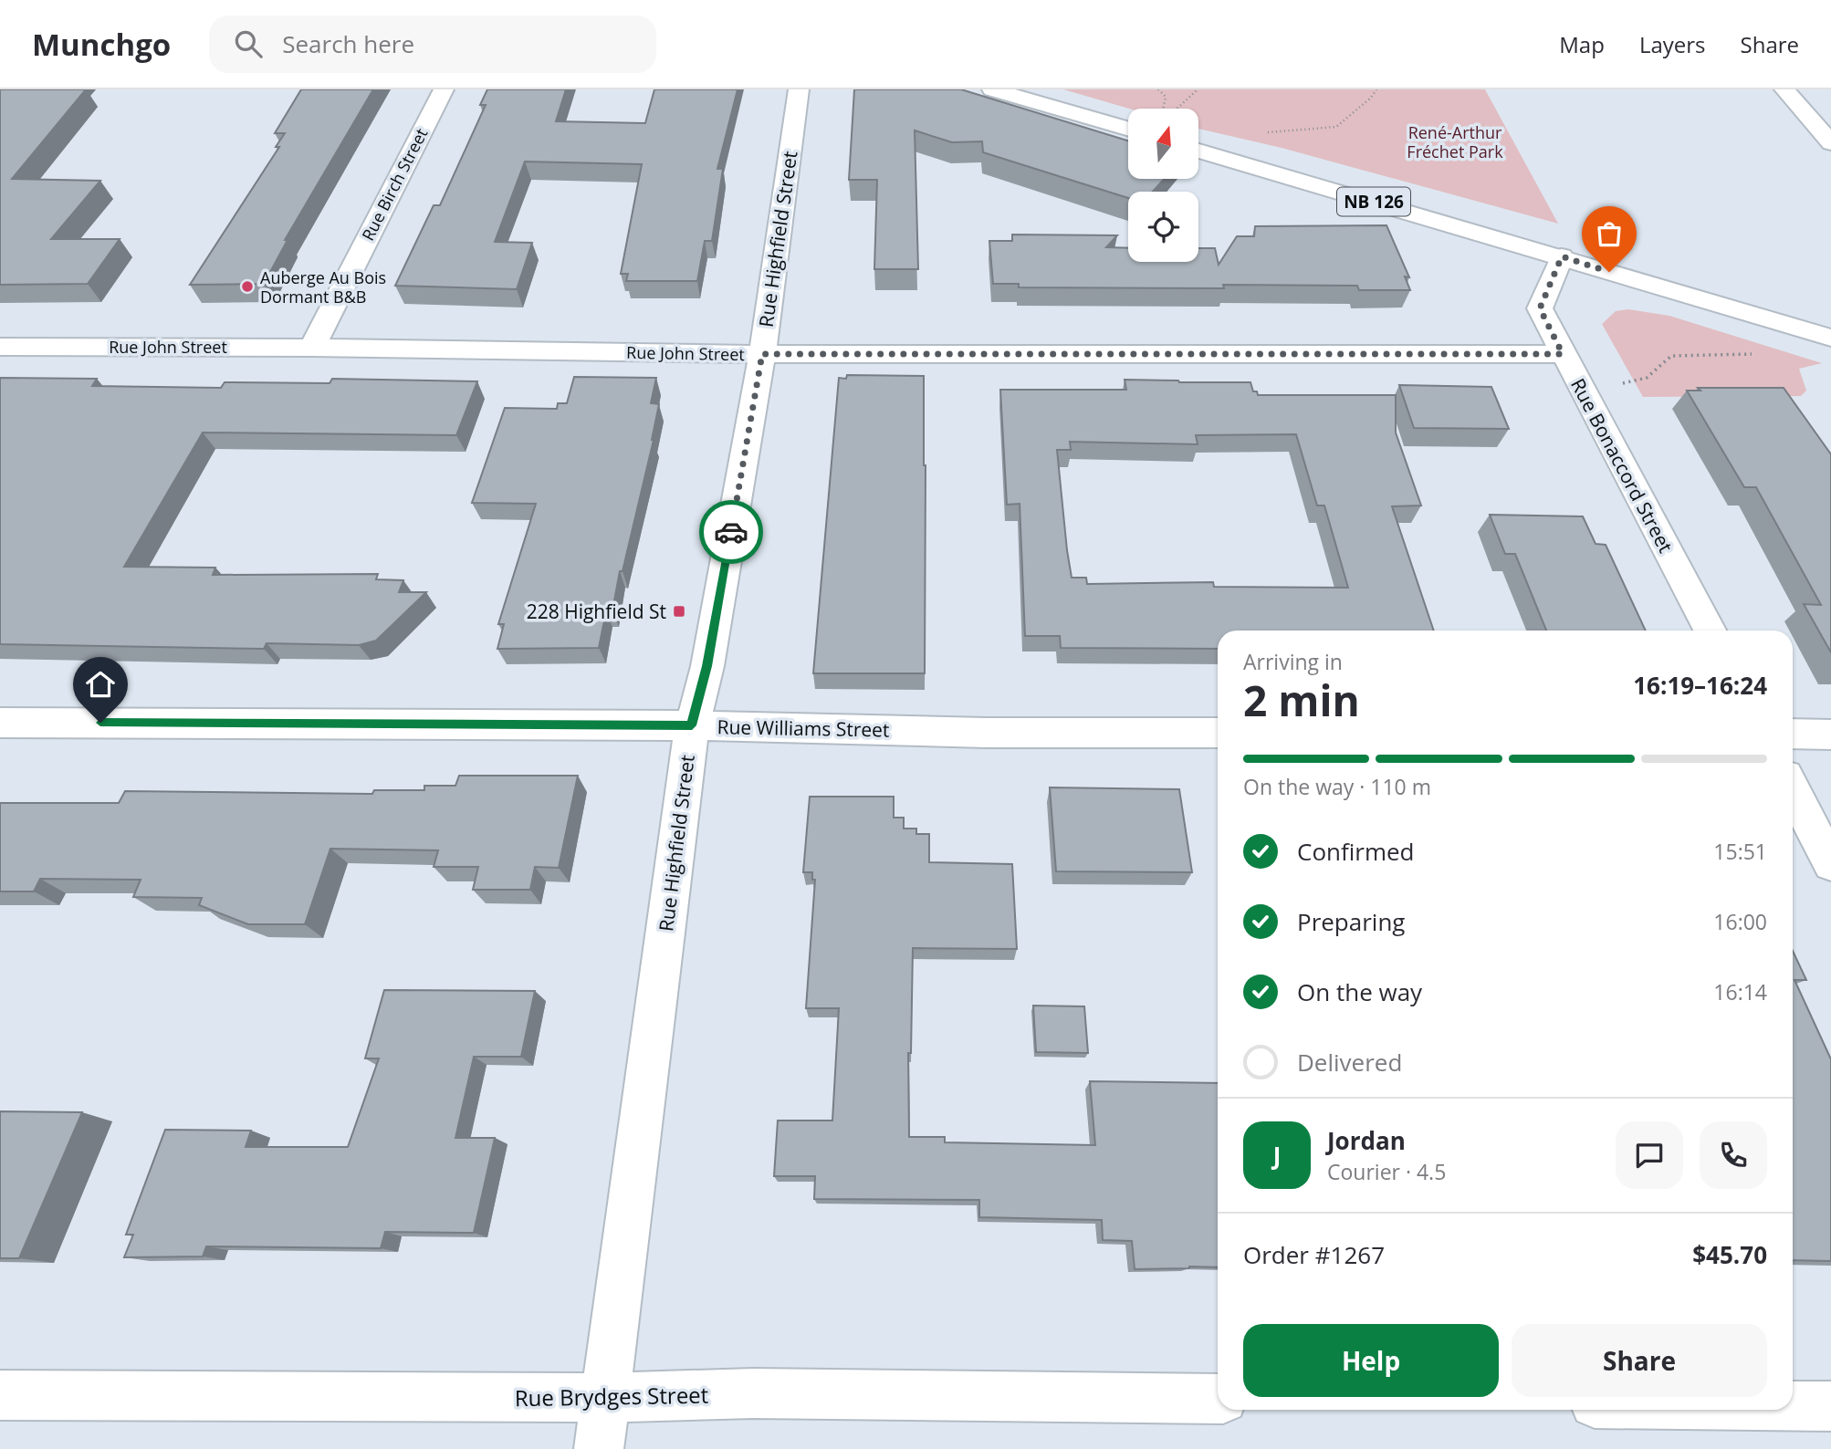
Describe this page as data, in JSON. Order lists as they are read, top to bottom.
{
  "streets": {
    "street": [
      "Rue Birch Street",
      "NB 126",
      "Rue Highfield Street",
      "Rue John Street",
      "Rue Bonaccord Street",
      "Rue Williams Street",
      "Rue Brydges Street"
    ]
  },
  "crossings": [
    ["Rue Birch Street", "Rue John Street"],
    ["NB 126", "Rue Bonaccord Street"],
    ["Rue Highfield Street", "Rue John Street"],
    ["Rue Highfield Street", "Rue Williams Street"],
    ["Rue Highfield Street", "Rue Brydges Street"],
    ["Rue John Street", "Rue Bonaccord Street"]
  ],
  "parks": ["René-Arthur Fréchet Park"],
  "places": {
    "other": ["Auberge Au Bois Dormant B&B"],
    "transit": ["228 Highfield St"]
  },
  "north": "top",
  "page": {
    "header": "Munchgo",
    "search": "Search here",
    "nav": ["Map", "Layers", "Share"],
    "heading": ["2 min", "Arriving in", "16:19–16:24"],
    "panel": [
      "Jordan",
      "Courier · 4.5",
      "Order #1267",
      "$45.70"
    ],
    "bar": "On the way · 110 m",
    "list": [
      ["Confirmed", "15:51"],
      ["Preparing", "16:00"],
      ["On the way", "16:14"],
      "Delivered"
    ],
    "round": "J",
    "buttons": ["Help", "Share"]
  }
}
